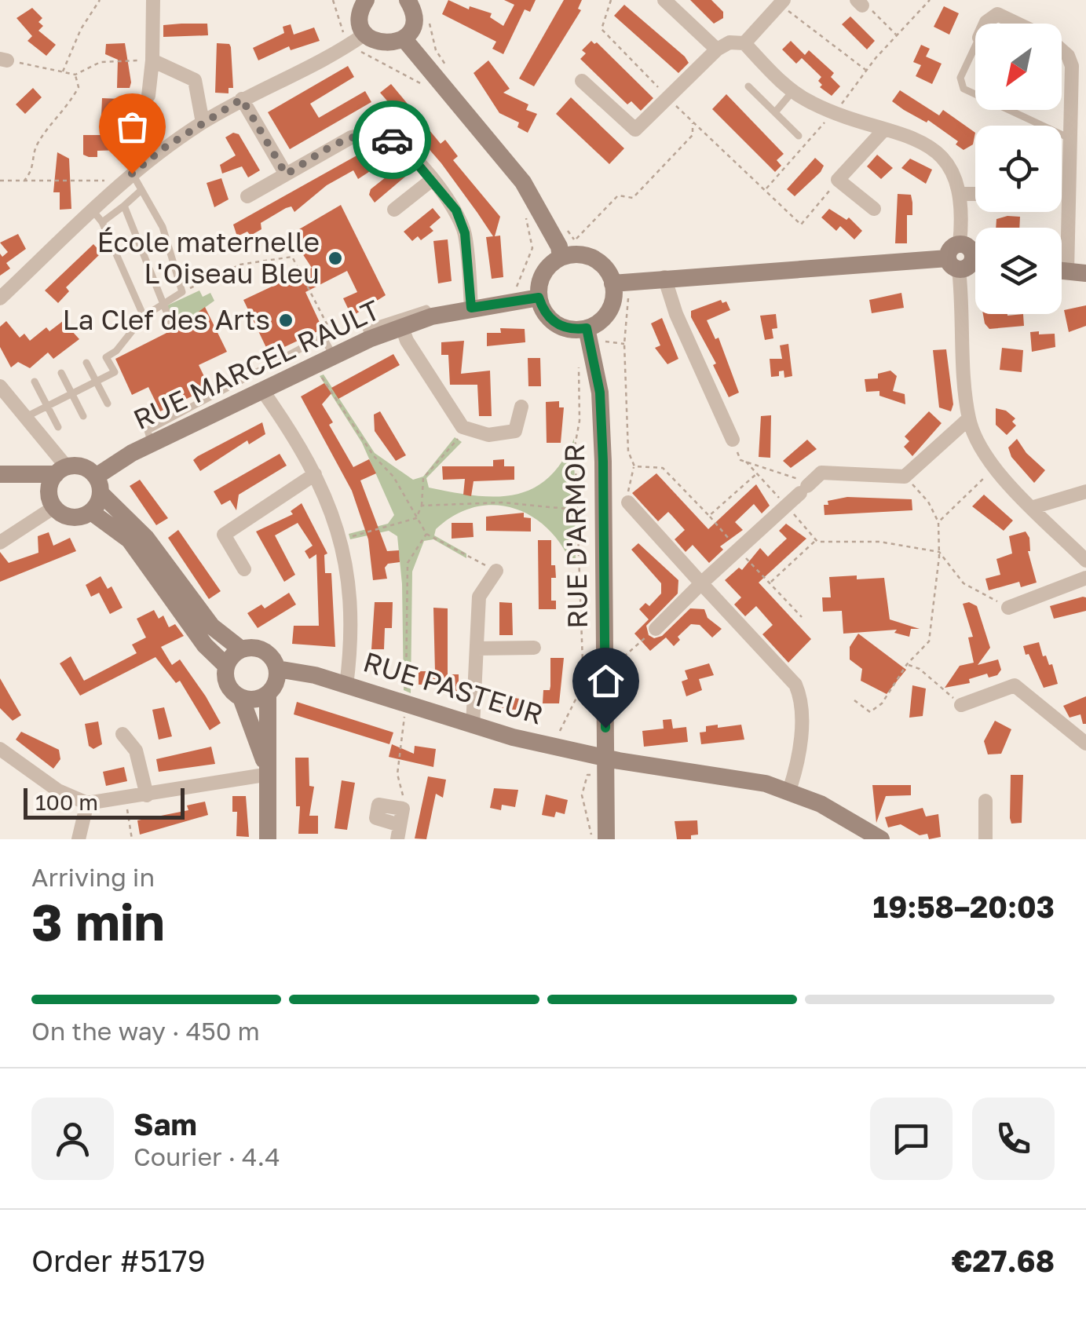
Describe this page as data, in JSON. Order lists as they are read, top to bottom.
{
  "streets": {
    "street": ["RUE MARCEL RAULT", "RUE D'ARMOR", "RUE PASTEUR"]
  },
  "crossings": [
    ["RUE MARCEL RAULT", "RUE D'ARMOR"],
    ["RUE D'ARMOR", "RUE PASTEUR"]
  ],
  "places": ["École maternelle L'Oiseau Bleu", "La Clef des Arts"],
  "scale_bar": "100 m",
  "north": "bottom left",
  "page": {
    "scale": "100 m",
    "heading": ["3 min", "Arriving in", "19:58–20:03"],
    "panel": [
      "Sam",
      "Courier · 4.4",
      "Order #5179",
      "€27.68"
    ],
    "bar": "On the way · 450 m"
  }
}
